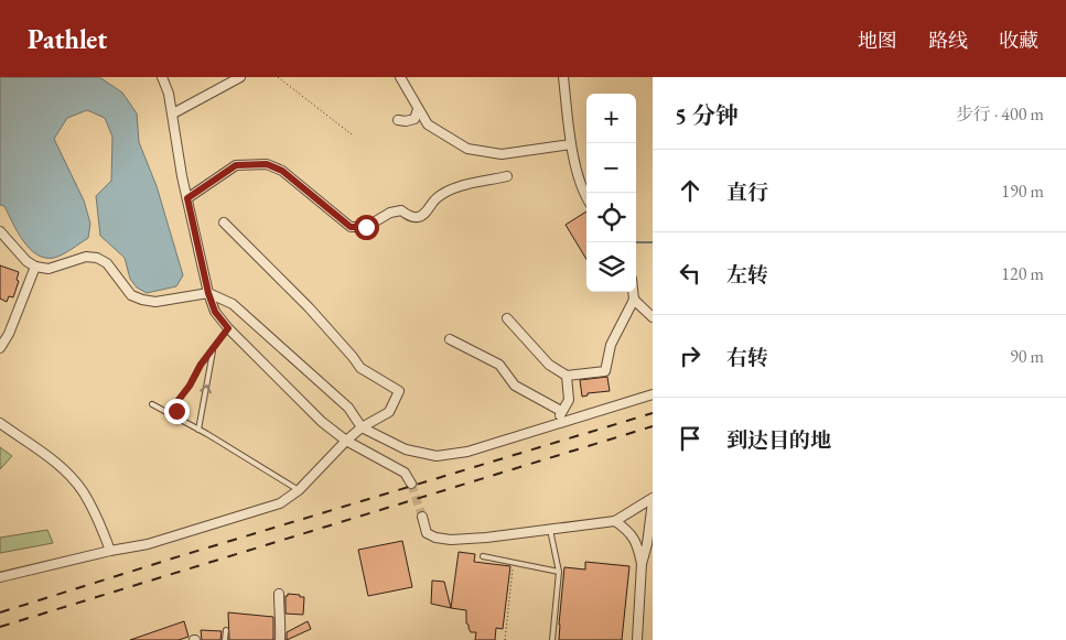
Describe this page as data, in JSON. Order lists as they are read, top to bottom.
{
  "page": {
    "header": "Pathlet",
    "nav": ["地图", "路线", "收藏"],
    "heading": ["5 分钟", "步行 · 400 m"],
    "map_buttons": ["+", "−"],
    "list": [
      ["直行", "190 m"],
      ["左转", "120 m"],
      ["右转", "90 m"],
      "到达目的地"
    ]
  }
}
